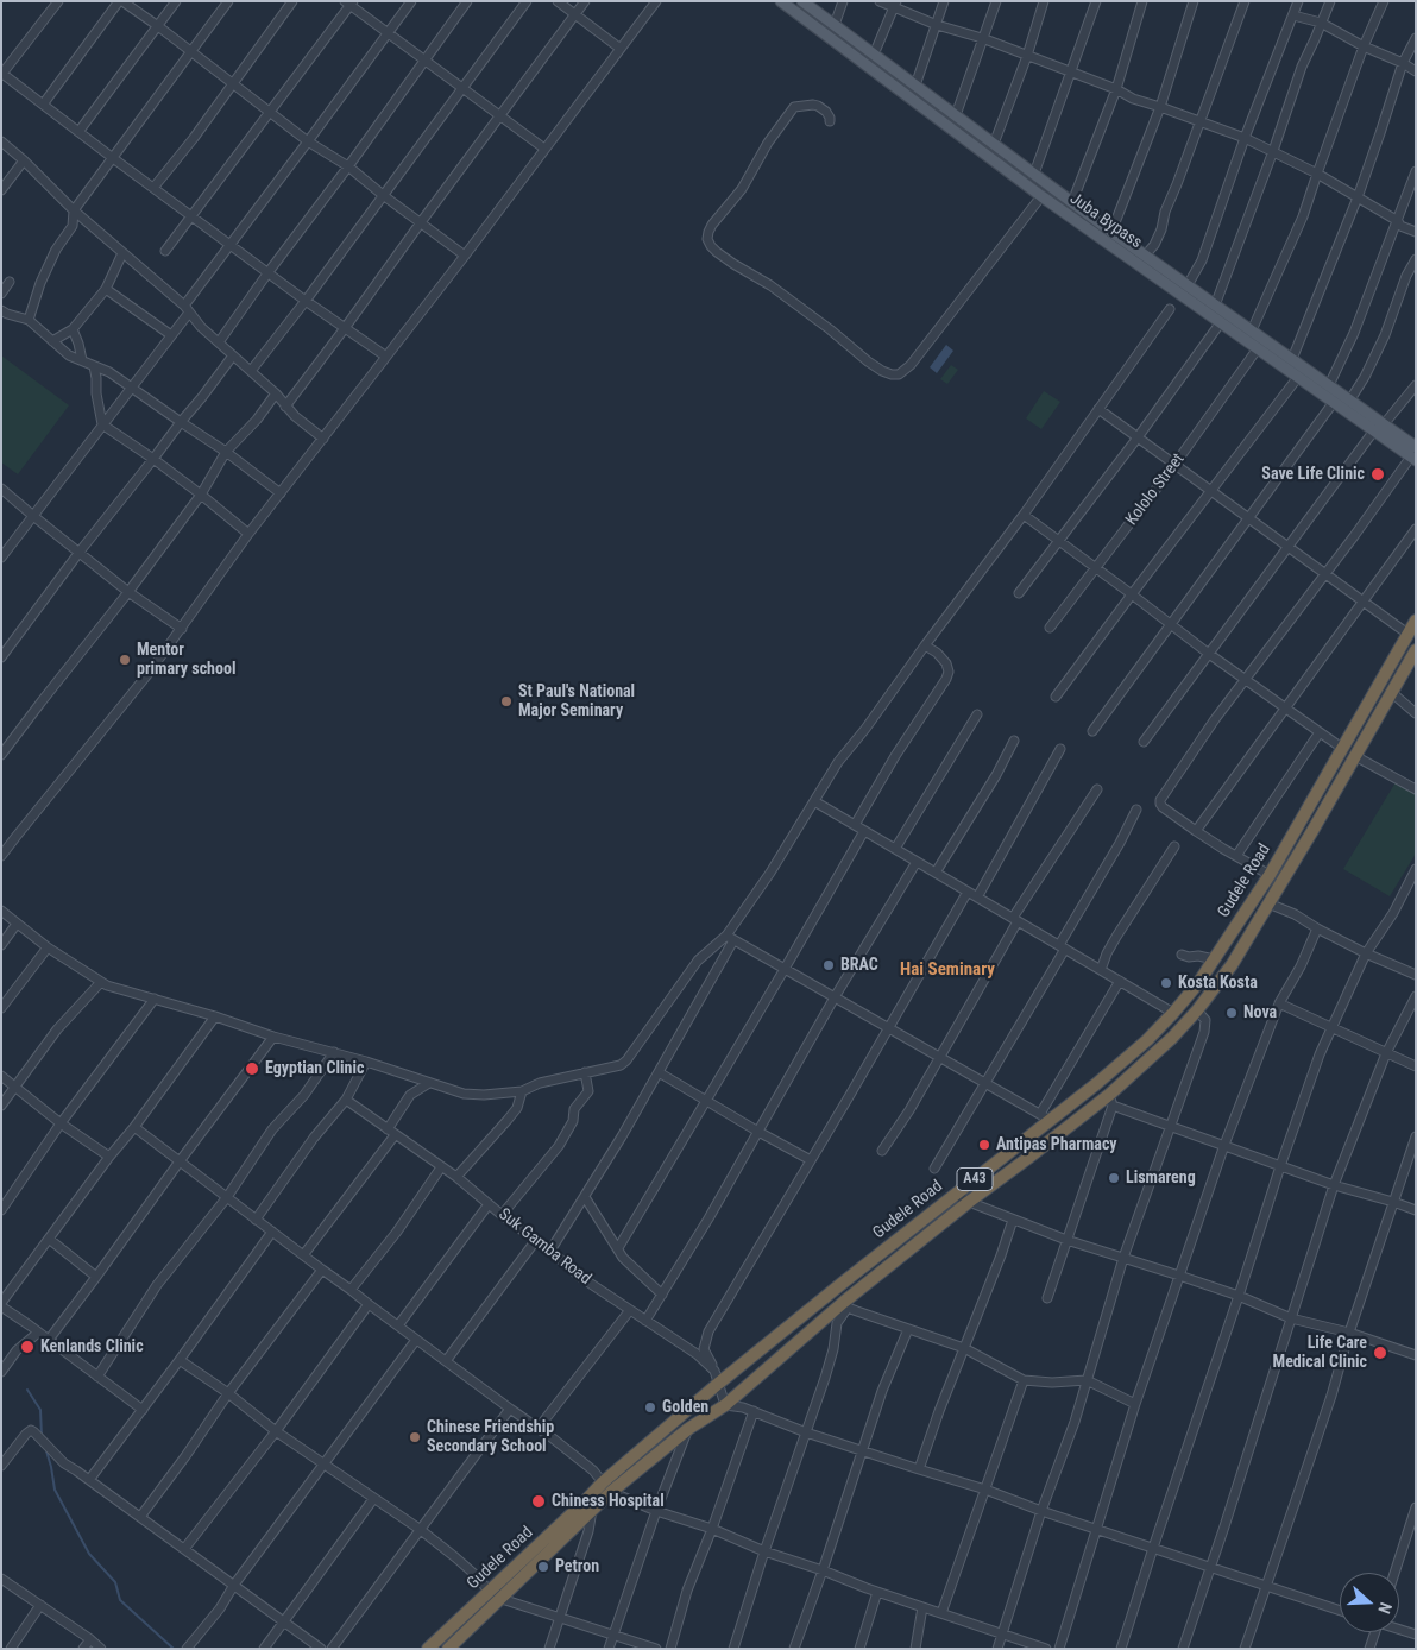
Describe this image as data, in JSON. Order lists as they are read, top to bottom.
{
  "streets": {
    "highway": ["Gudele Road", "A43"],
    "main road": ["Juba Bypass"],
    "street": ["Kololo Street", "Suk Gamba Road"]
  },
  "crossings": [
    ["Juba Bypass", "Kololo Street"]
  ],
  "districts": ["Hai Seminary"],
  "places": [
    "Save Life Clinic",
    "Mentor primary school",
    "St Paul's National Major Seminary",
    "BRAC",
    "Kosta Kosta",
    "Nova",
    "Egyptian Clinic",
    "Antipas Pharmacy",
    "Lismareng",
    "Kenlands Clinic",
    "Life Care Medical Clinic",
    "Golden",
    "Chinese Friendship Secondary School",
    "Chiness Hospital",
    "Petron"
  ],
  "north": "right"
}
